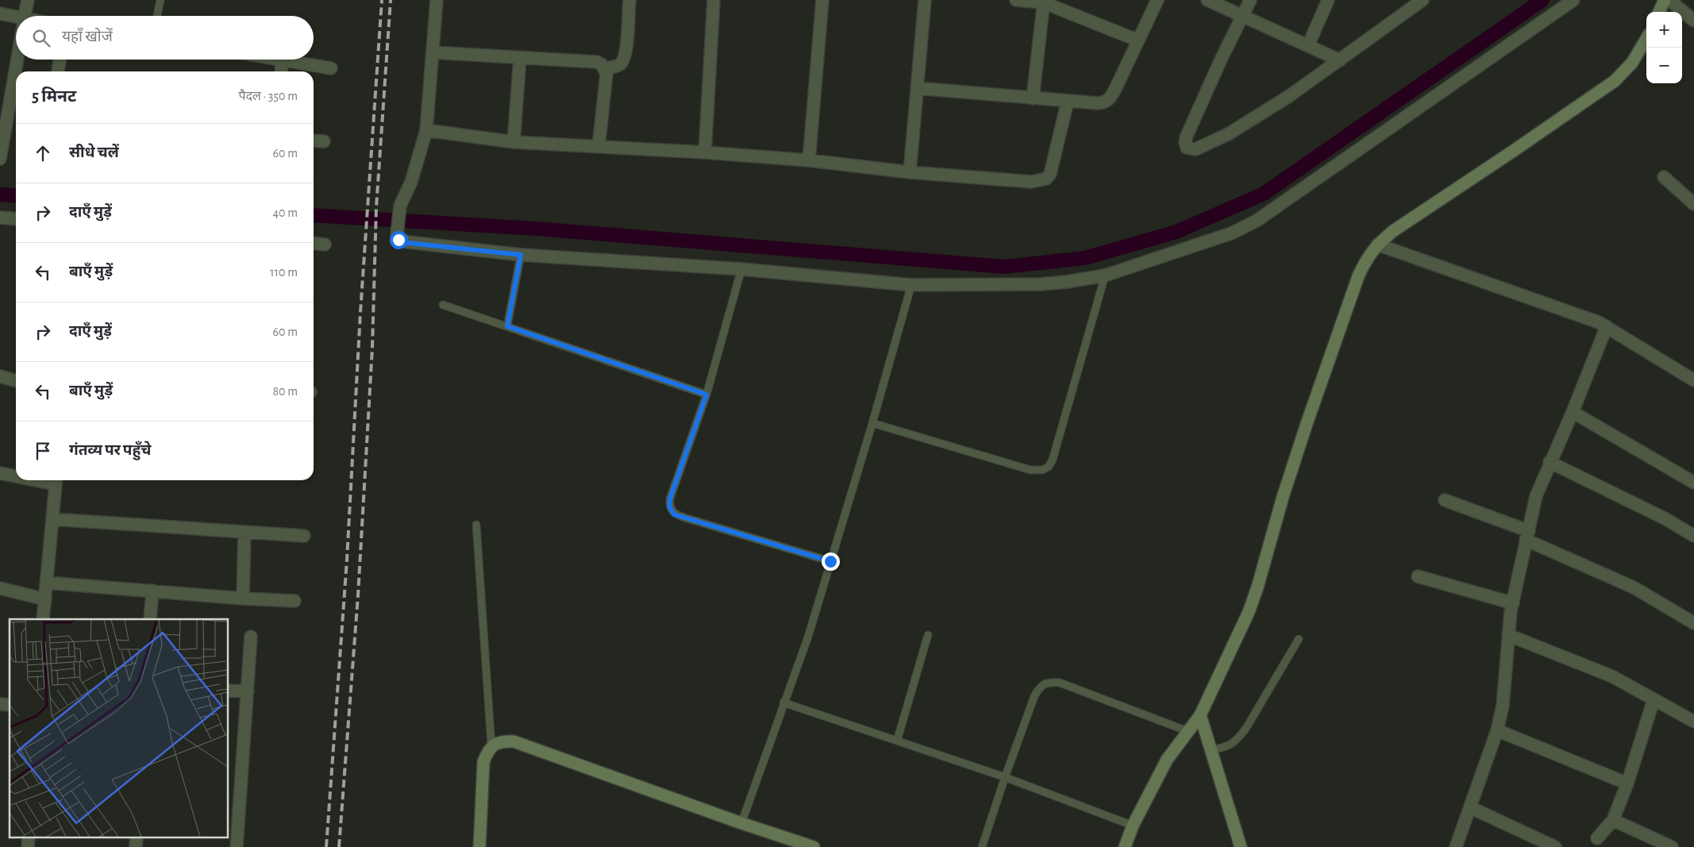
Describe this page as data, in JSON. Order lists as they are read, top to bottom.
{
  "page": {
    "map_buttons": ["+", "−"],
    "search": "यहाँ खोजें",
    "heading": ["5 मिनट", "पैदल · 350 m"],
    "list": [
      ["सीधे चलें", "60 m"],
      ["दाएँ मुड़ें", "40 m"],
      ["बाएँ मुड़ें", "110 m"],
      ["दाएँ मुड़ें", "60 m"],
      ["बाएँ मुड़ें", "80 m"],
      "गंतव्य पर पहुँचे"
    ]
  }
}
